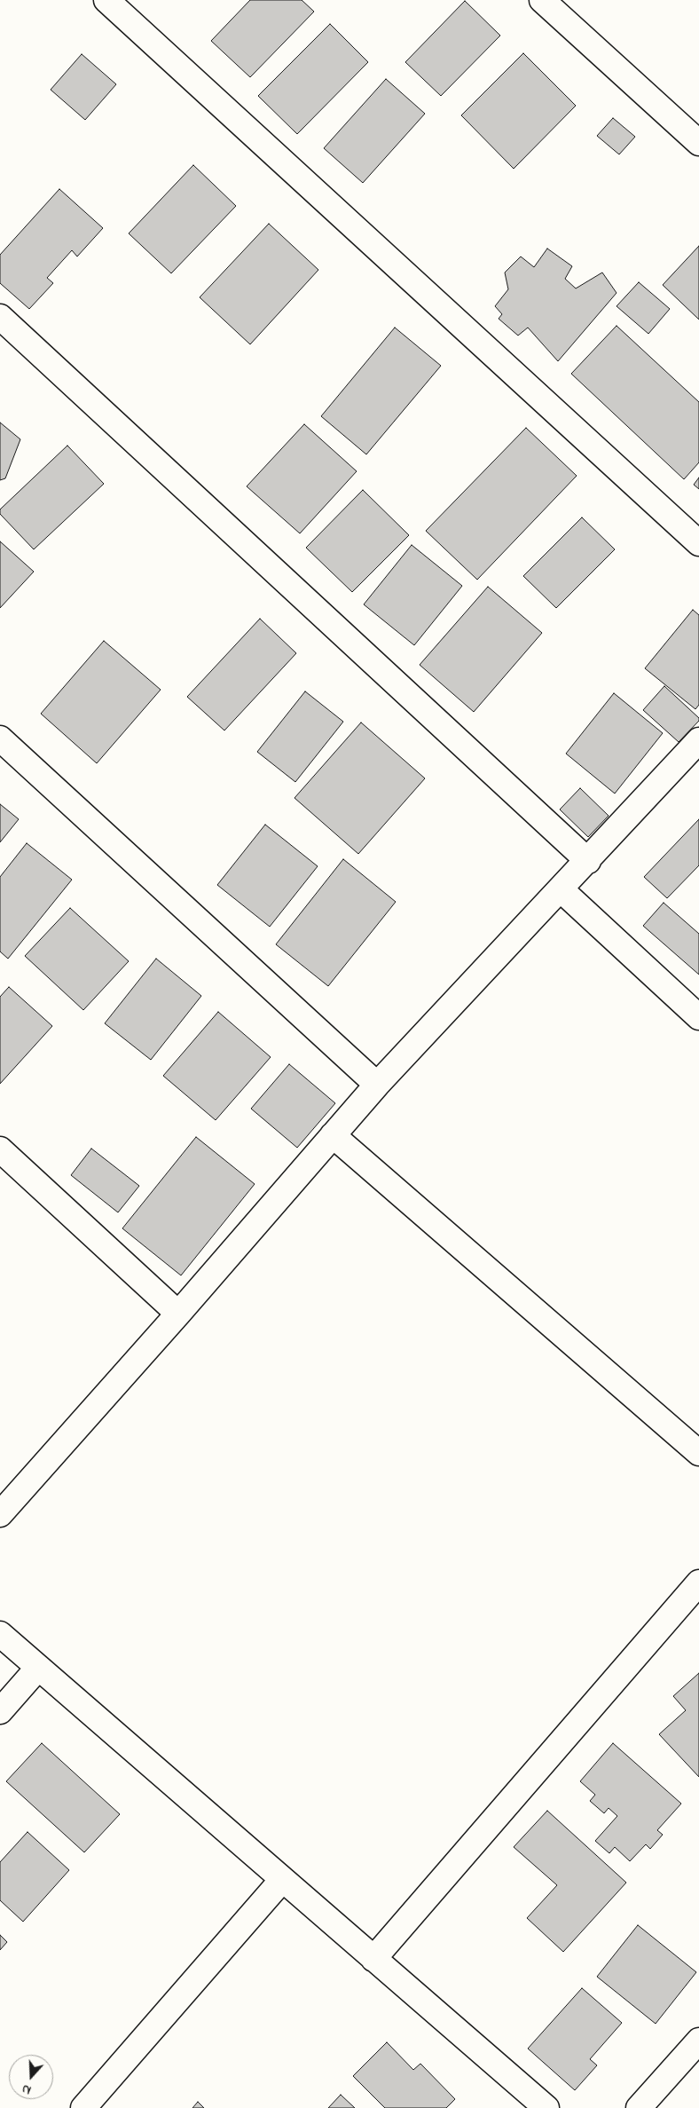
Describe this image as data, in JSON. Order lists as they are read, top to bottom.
{
  "north": "bottom"
}
